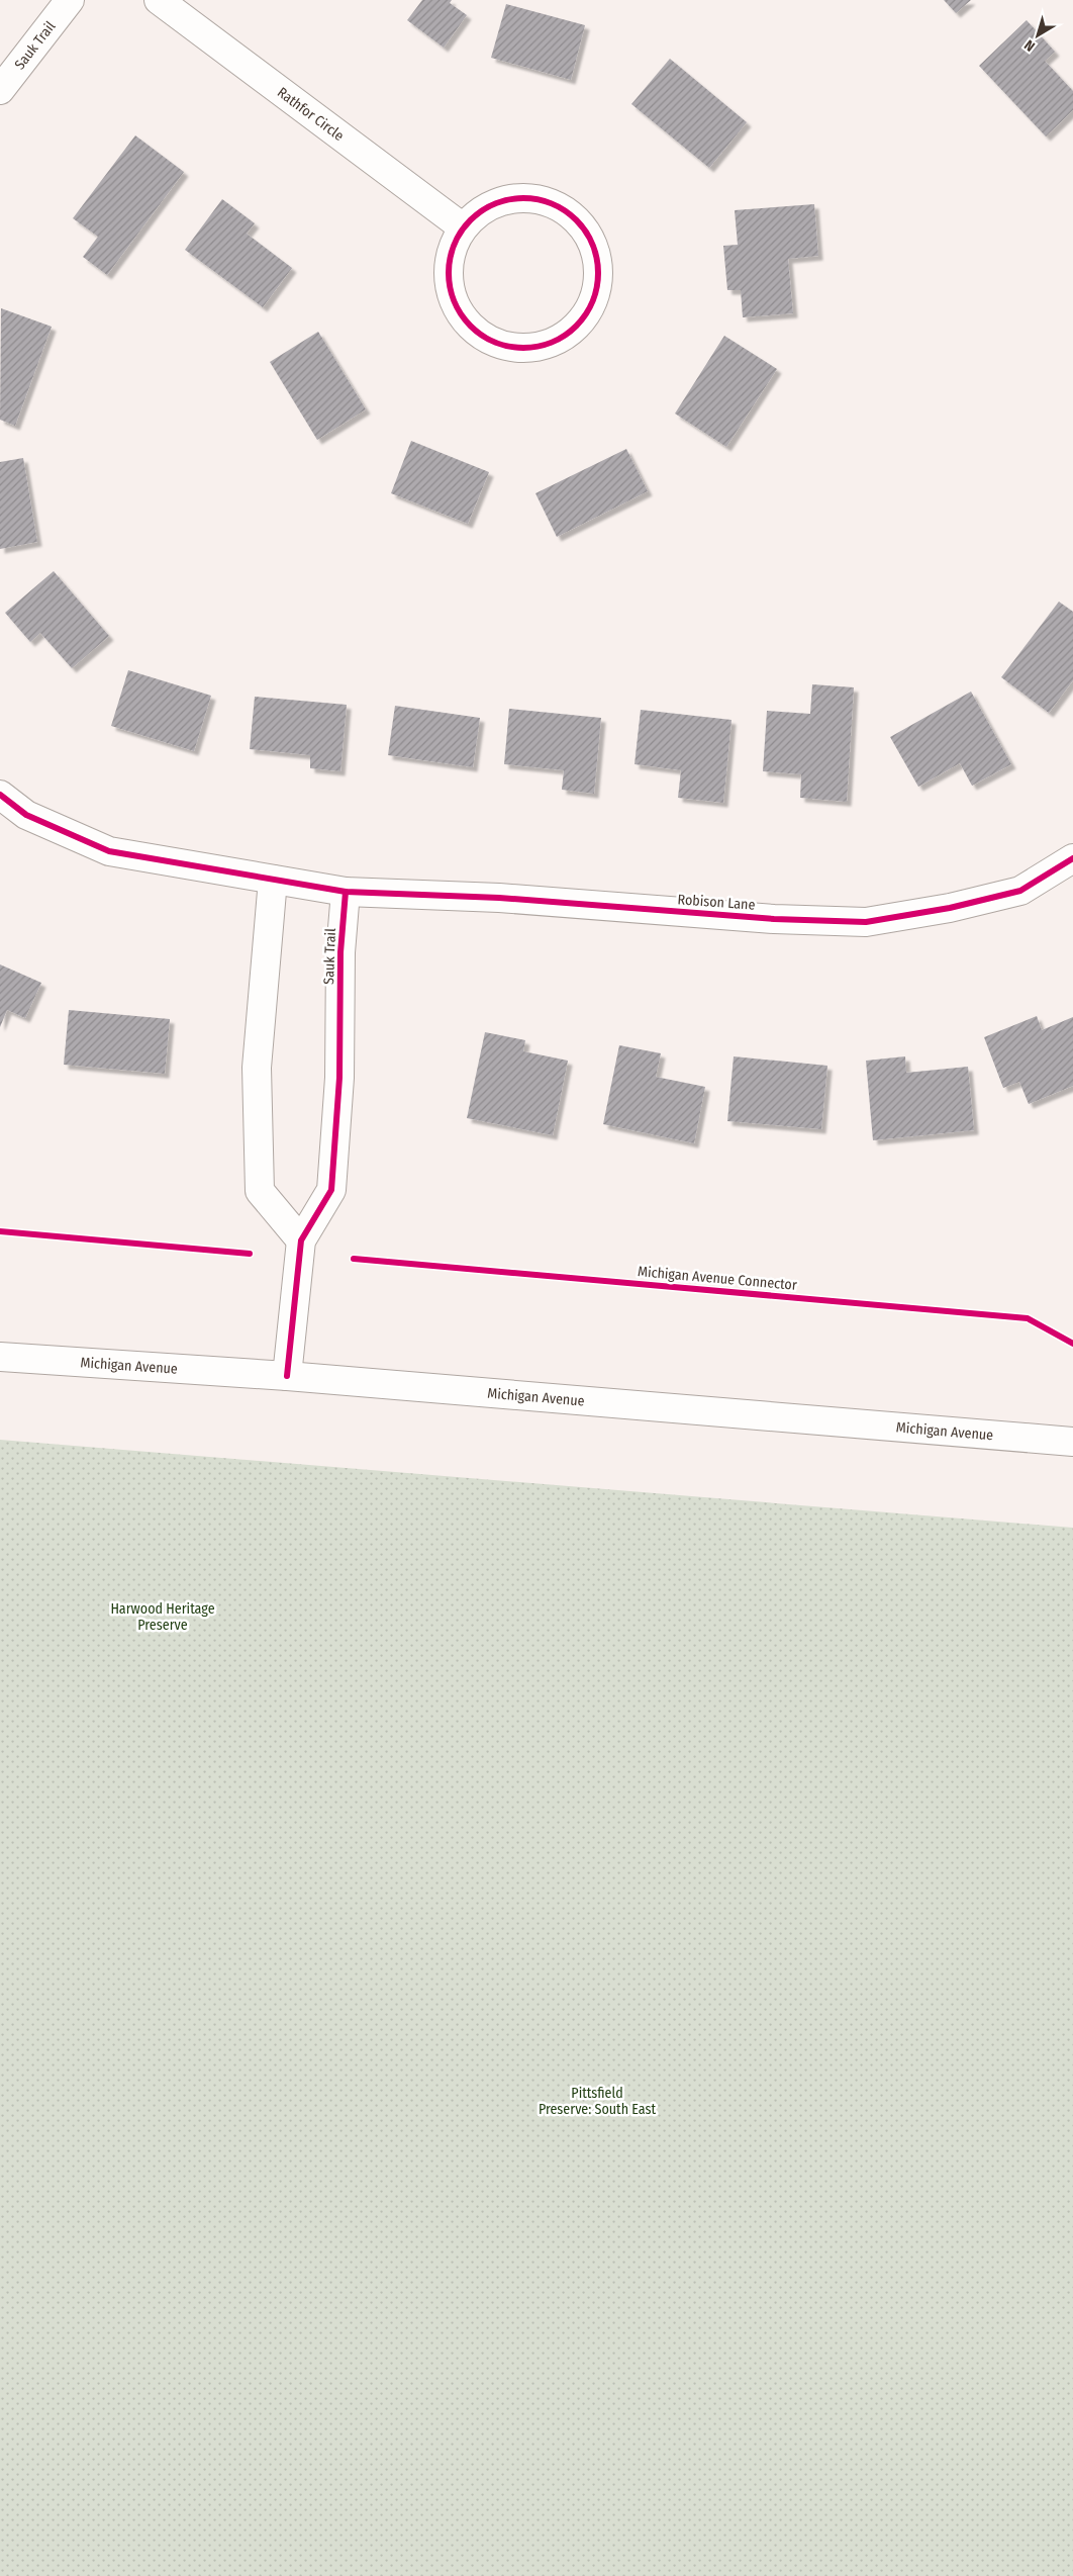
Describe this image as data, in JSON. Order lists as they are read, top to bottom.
{
  "streets": {
    "main road": [
      "Sauk Trail",
      "Rathfor Circle",
      "Robison Lane",
      "Michigan Avenue"
    ],
    "cycle path": ["Michigan Avenue Connector"]
  },
  "crossings": [
    ["Sauk Trail", "Robison Lane"],
    ["Sauk Trail", "Michigan Avenue"]
  ],
  "parks": ["Harwood Heritage Preserve", "Pittsfield Preserve: South East"],
  "north": "bottom left"
}
